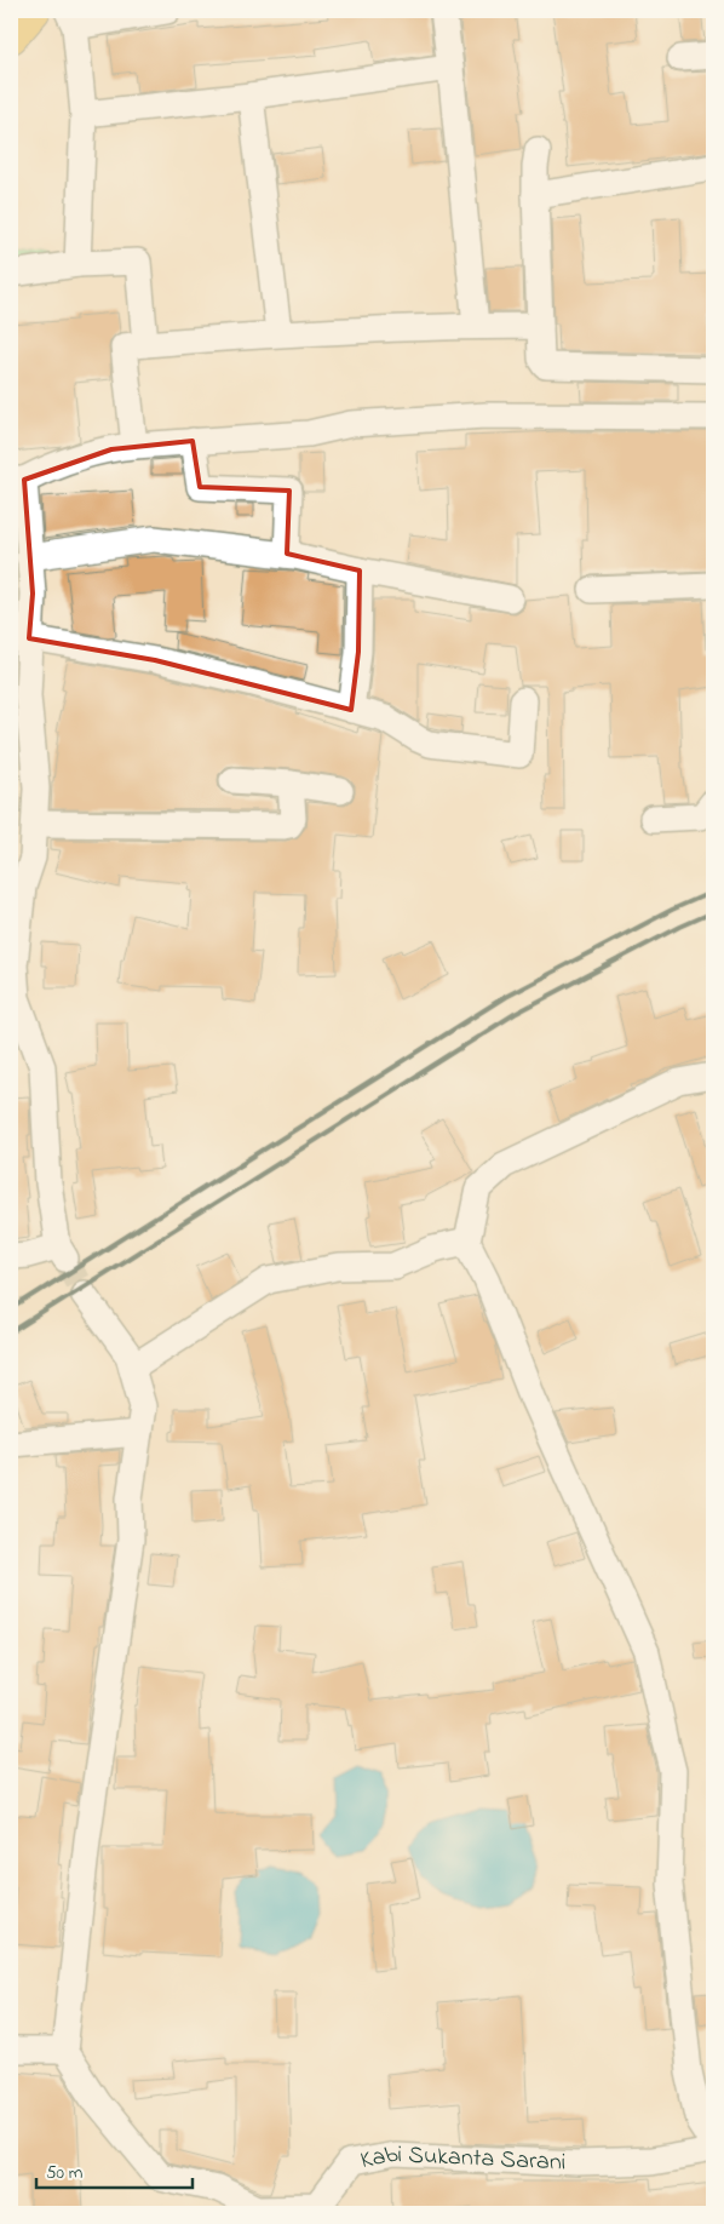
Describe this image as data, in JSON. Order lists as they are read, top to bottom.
{
  "streets": {
    "street": ["Kabi Sukanta Sarani"]
  },
  "scale_bar": "50 m"
}
